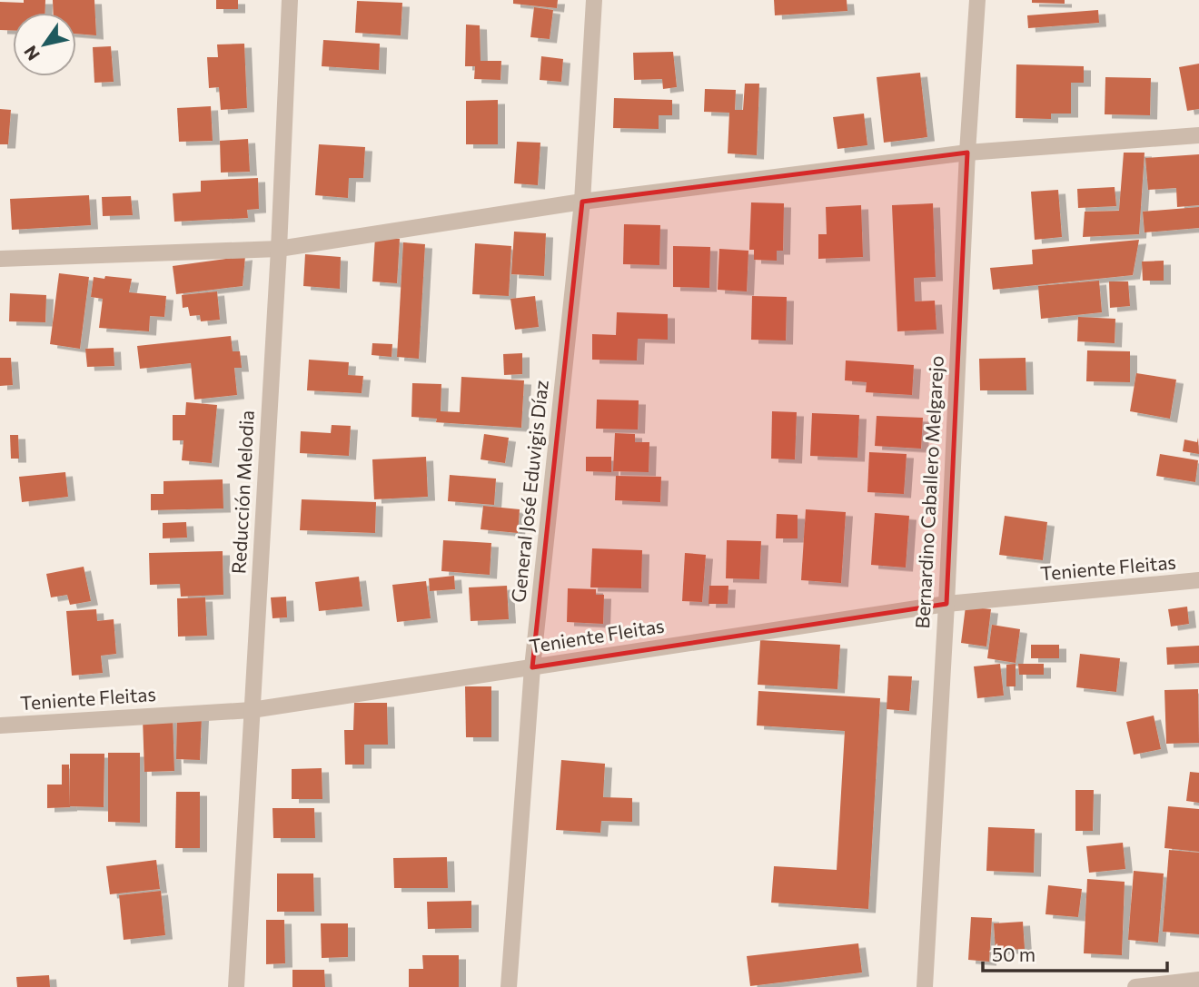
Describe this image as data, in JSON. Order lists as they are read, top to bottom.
{
  "streets": {
    "street": [
      "General José Eduvigis Díaz",
      "Reducción Melodia",
      "Bernardino Caballero Melgarejo",
      "Teniente Fleitas"
    ]
  },
  "crossings": [
    ["General José Eduvigis Díaz", "Teniente Fleitas"],
    ["Reducción Melodia", "Teniente Fleitas"],
    ["Bernardino Caballero Melgarejo", "Teniente Fleitas"]
  ],
  "scale_bar": "50 m",
  "north": "bottom left"
}
